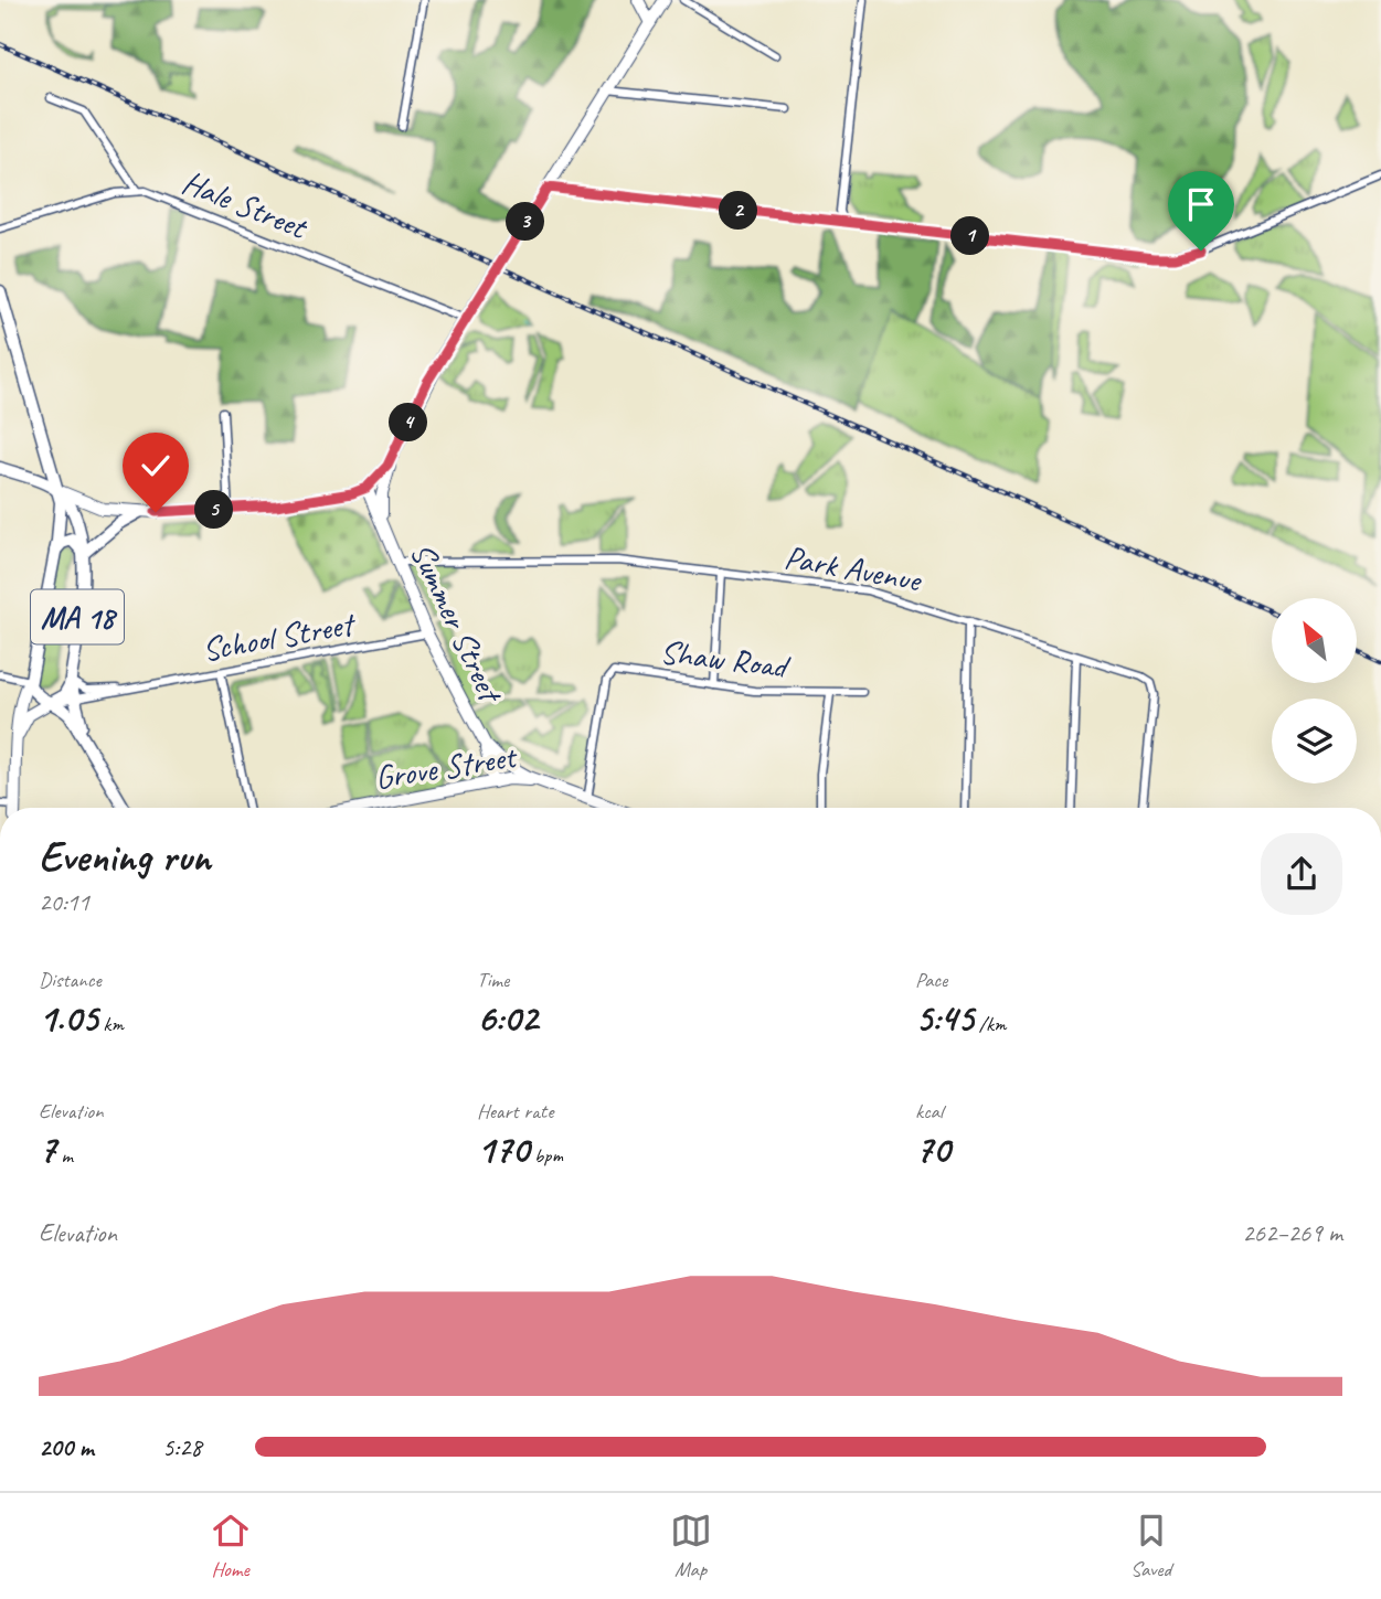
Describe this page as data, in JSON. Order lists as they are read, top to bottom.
{
  "streets": {
    "main road": ["MA 18", "Summer Street", "Grove Street"],
    "street": [
      "Hale Street",
      "Park Avenue",
      "School Street",
      "Shaw Road"
    ]
  },
  "crossings": [
    ["Park Avenue", "Summer Street"],
    ["MA 18", "School Street"],
    ["Summer Street", "School Street"],
    ["Summer Street", "Shaw Road"],
    ["Summer Street", "Grove Street"]
  ],
  "north": "top left",
  "page": {
    "pins": [
      "2",
      "3",
      "1",
      "4",
      "5"
    ],
    "heading": ["Evening run", "20:11"],
    "stats": [
      ["Distance", "1.05 km"],
      ["Time", "6:02"],
      ["Pace", "5:45 /km"],
      ["Elevation", "7 m"],
      ["Heart rate", "170 bpm"],
      ["kcal", "70"]
    ],
    "chart": ["Elevation", "262–269 m"],
    "list": [
      {
        "name": "200 m",
        "note": "5:28"
      }
    ],
    "tabs": ["Home", "Map", "Saved"]
  }
}
